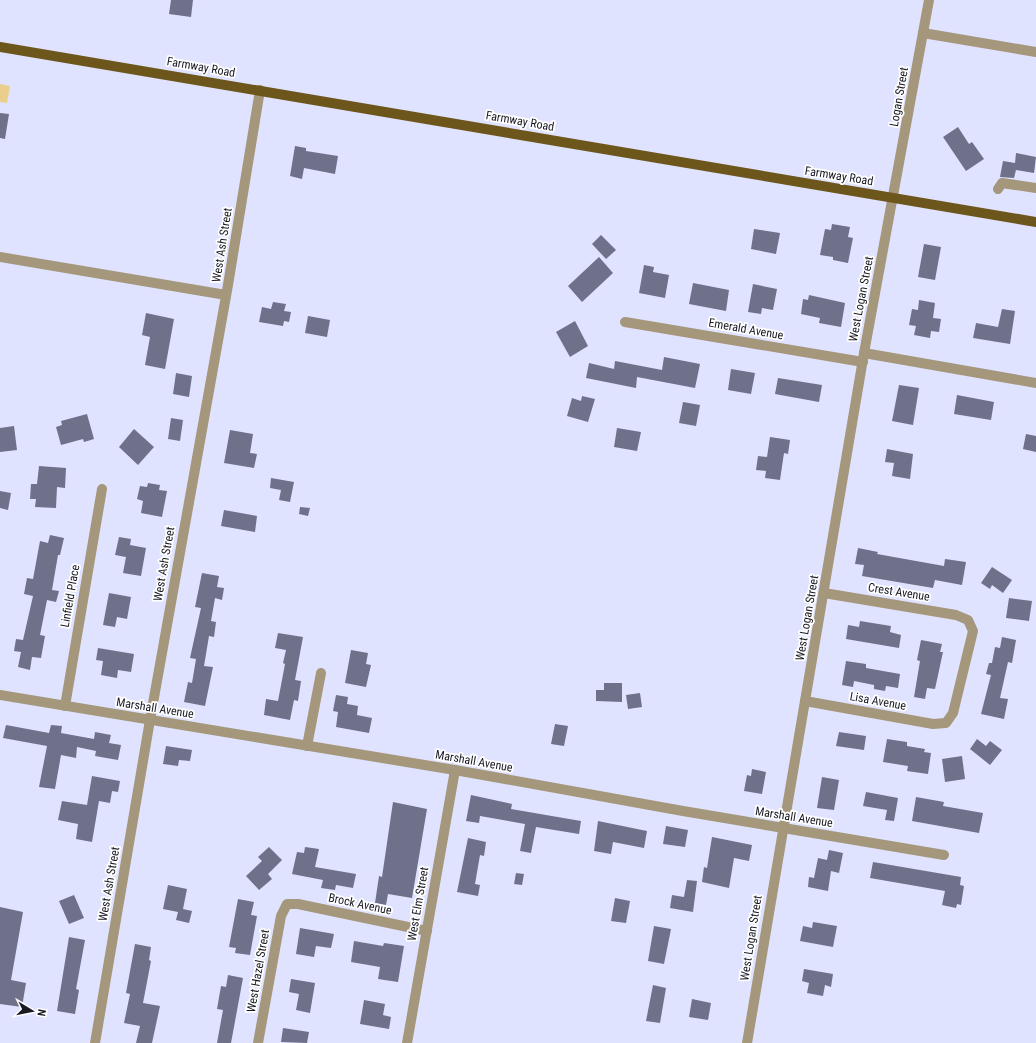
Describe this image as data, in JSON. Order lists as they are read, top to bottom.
{
  "streets": {
    "main road": ["Farmway Road"],
    "street": [
      "Logan Street",
      "West Ash Street",
      "West Logan Street",
      "Emerald Avenue",
      "Crest Avenue",
      "Linfield Place",
      "Lisa Avenue",
      "Marshall Avenue",
      "Brock Avenue",
      "West Elm Street",
      "West Hazel Street"
    ]
  },
  "crossings": [
    ["Farmway Road", "Logan Street"],
    ["Farmway Road", "West Ash Street"],
    ["Farmway Road", "West Logan Street"],
    ["Logan Street", "West Logan Street"],
    ["West Ash Street", "Marshall Avenue"],
    ["West Logan Street", "Emerald Avenue"],
    ["West Logan Street", "Crest Avenue"],
    ["West Logan Street", "Lisa Avenue"],
    ["West Logan Street", "Marshall Avenue"],
    ["Crest Avenue", "Lisa Avenue"],
    ["Linfield Place", "Marshall Avenue"],
    ["Marshall Avenue", "West Elm Street"],
    ["Brock Avenue", "West Elm Street"],
    ["Brock Avenue", "West Hazel Street"]
  ],
  "north": "right"
}
